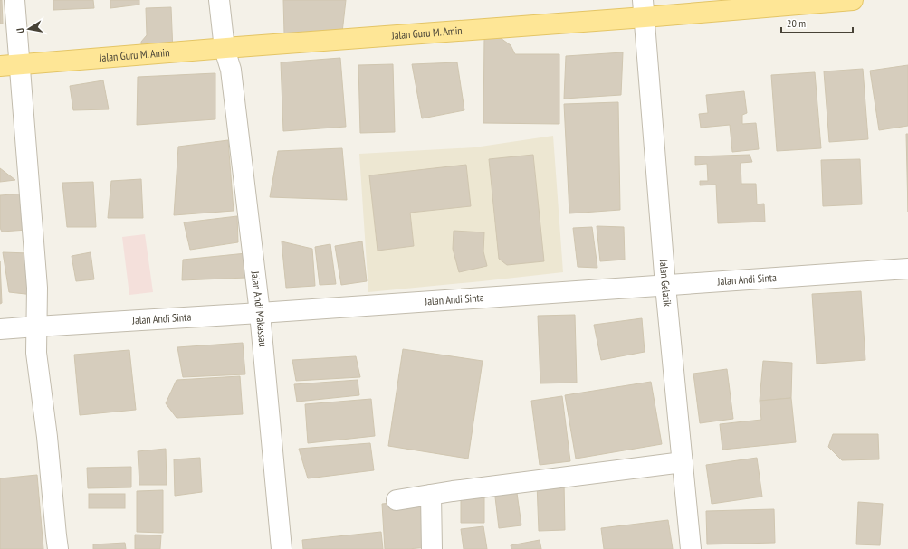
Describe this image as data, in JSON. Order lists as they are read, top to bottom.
{
  "streets": {
    "main road": ["Jalan Guru M. Amin"],
    "street": ["Jalan Andi Sinta", "Jalan Gelatik", "Jalan Andi Makassau"]
  },
  "crossings": [
    ["Jalan Guru M. Amin", "Jalan Gelatik"],
    ["Jalan Guru M. Amin", "Jalan Andi Makassau"],
    ["Jalan Andi Sinta", "Jalan Gelatik"],
    ["Jalan Andi Sinta", "Jalan Andi Makassau"]
  ],
  "scale_bar": "20 m",
  "north": "left"
}
